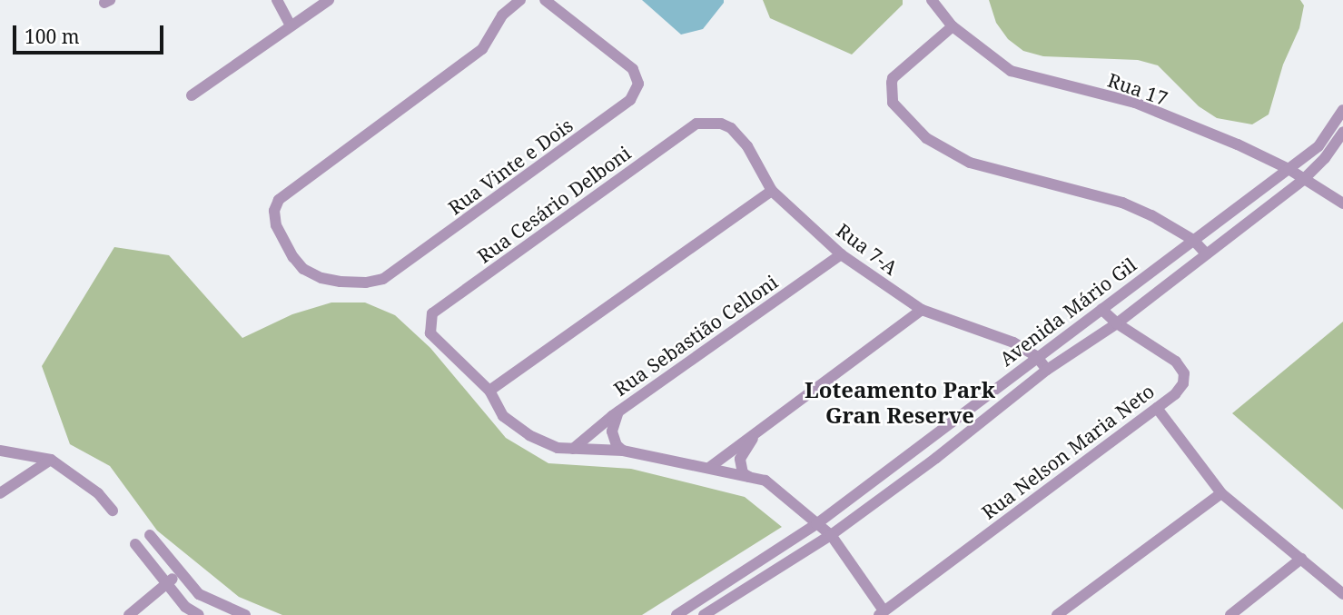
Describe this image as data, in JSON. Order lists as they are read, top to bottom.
{
  "streets": {
    "street": [
      "Rua 17",
      "Rua Vinte e Dois",
      "Rua Cesário Delboni",
      "Rua 7-A",
      "Avenida Mário Gil",
      "Rua Sebastião Celloni",
      "Rua Nelson Maria Neto"
    ]
  },
  "crossings": [
    ["Rua 17", "Avenida Mário Gil"],
    ["Rua Cesário Delboni", "Rua 7-A"],
    ["Rua 7-A", "Avenida Mário Gil"],
    ["Rua 7-A", "Rua Sebastião Celloni"],
    ["Avenida Mário Gil", "Rua Nelson Maria Neto"]
  ],
  "districts": ["Loteamento Park Gran Reserve"],
  "scale_bar": "100 m"
}
